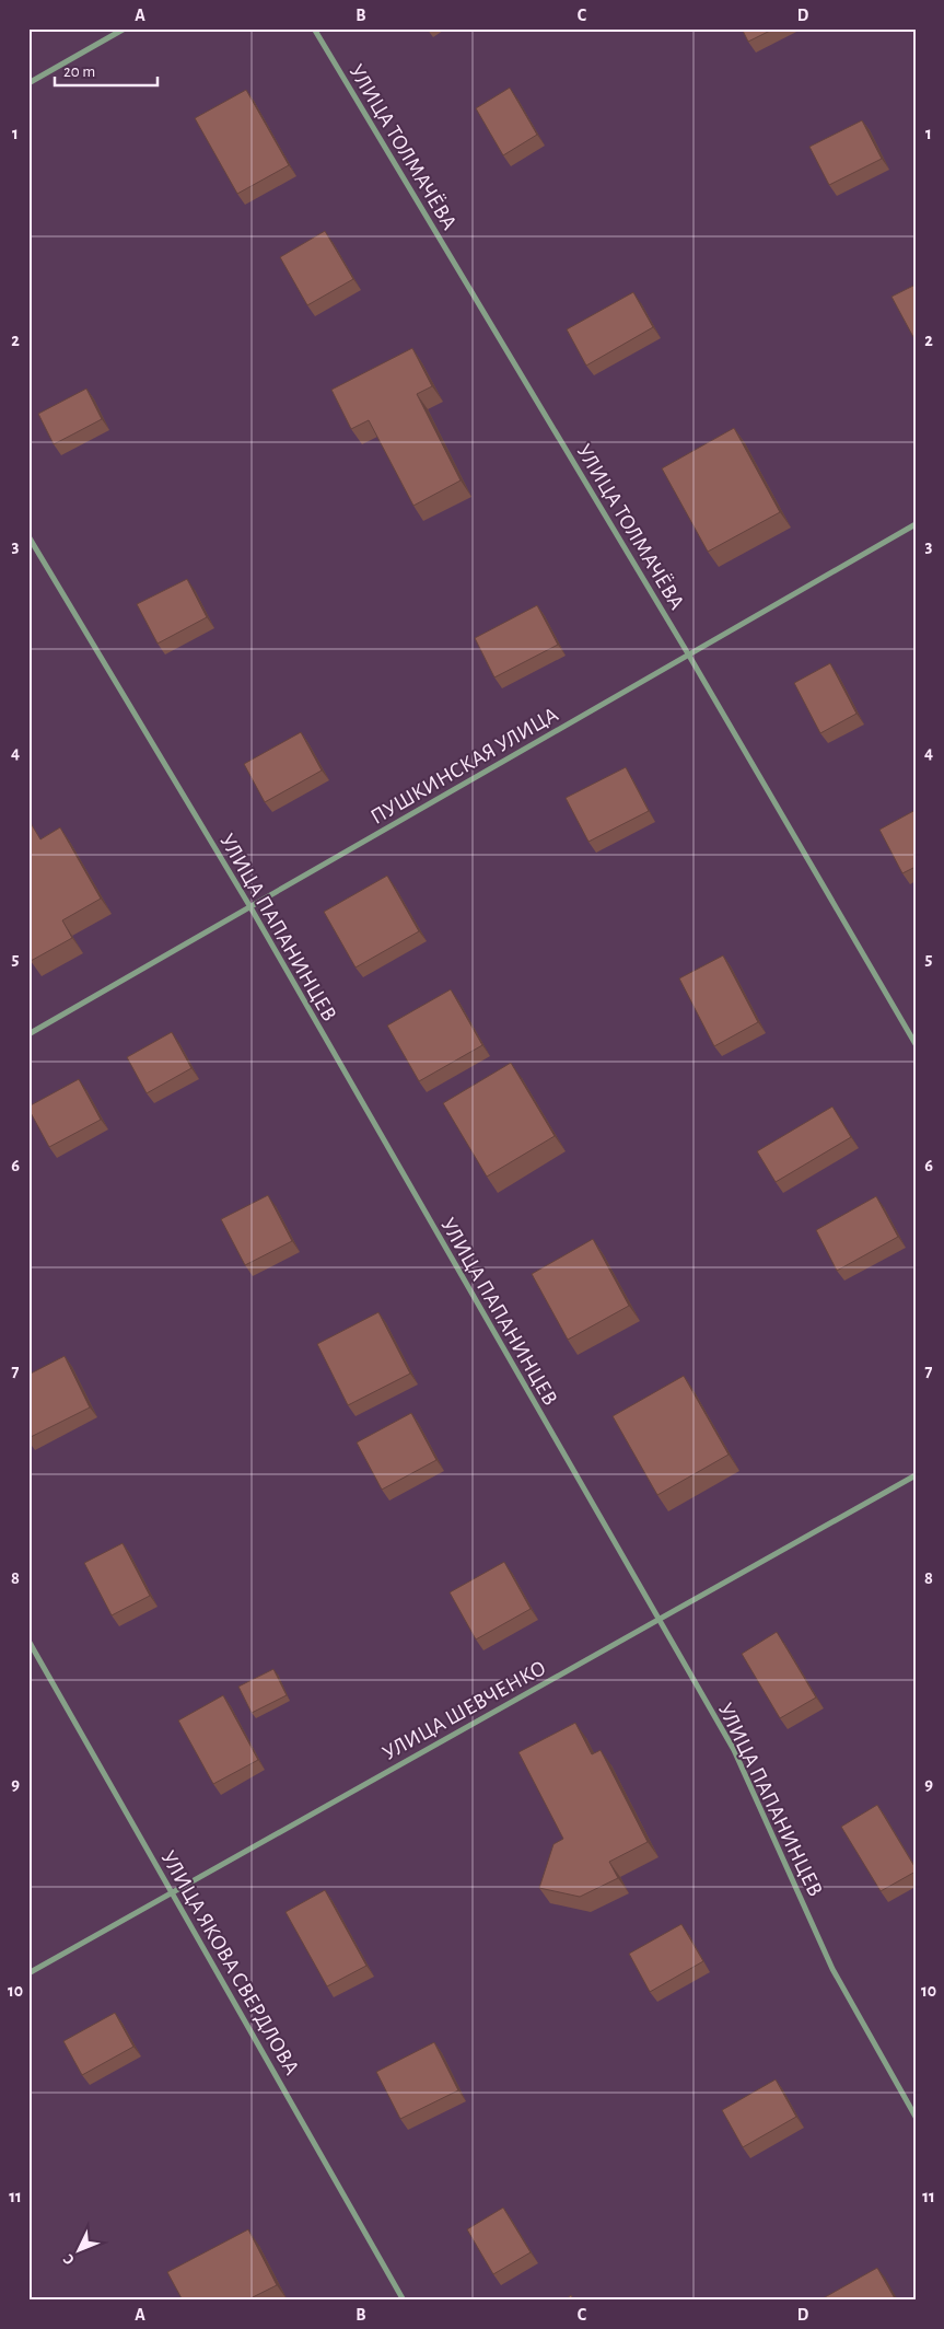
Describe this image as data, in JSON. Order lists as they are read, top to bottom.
{
  "streets": {
    "street": [
      "УЛИЦА ТОЛМАЧЁВА",
      "ПУШКИНСКАЯ УЛИЦА",
      "УЛИЦА ПАПАНИНЦЕВ",
      "УЛИЦА ШЕВЧЕНКО",
      "УЛИЦА ЯКОВА СВЕРДЛОВА"
    ]
  },
  "crossings": [
    ["УЛИЦА ТОЛМАЧЁВА", "ПУШКИНСКАЯ УЛИЦА"],
    ["ПУШКИНСКАЯ УЛИЦА", "УЛИЦА ПАПАНИНЦЕВ"],
    ["УЛИЦА ПАПАНИНЦЕВ", "УЛИЦА ШЕВЧЕНКО"],
    ["УЛИЦА ШЕВЧЕНКО", "УЛИЦА ЯКОВА СВЕРДЛОВА"]
  ],
  "scale_bar": "20 m",
  "north": "bottom left",
  "grid": {
    "columns": [
      "A",
      "B",
      "C",
      "D"
    ],
    "rows": [
      "1",
      "2",
      "3",
      "4",
      "5",
      "6",
      "7",
      "8",
      "9",
      "10",
      "11"
    ]
  }
}
